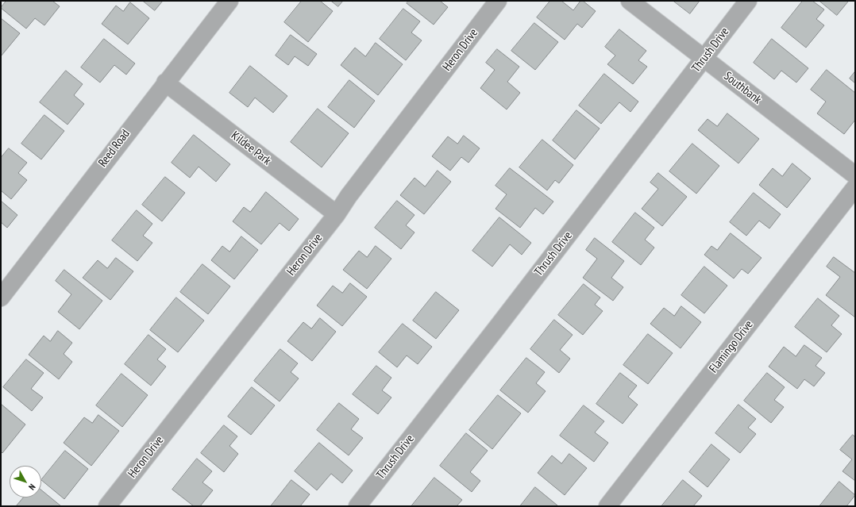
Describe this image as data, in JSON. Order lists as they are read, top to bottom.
{
  "streets": {
    "street": [
      "Heron Drive",
      "Thrush Drive",
      "Southbank",
      "Reed Road",
      "Kildee Park",
      "Flamingo Drive"
    ]
  },
  "crossings": [
    ["Heron Drive", "Kildee Park"],
    ["Thrush Drive", "Southbank"],
    ["Reed Road", "Kildee Park"]
  ],
  "north": "bottom right"
}
